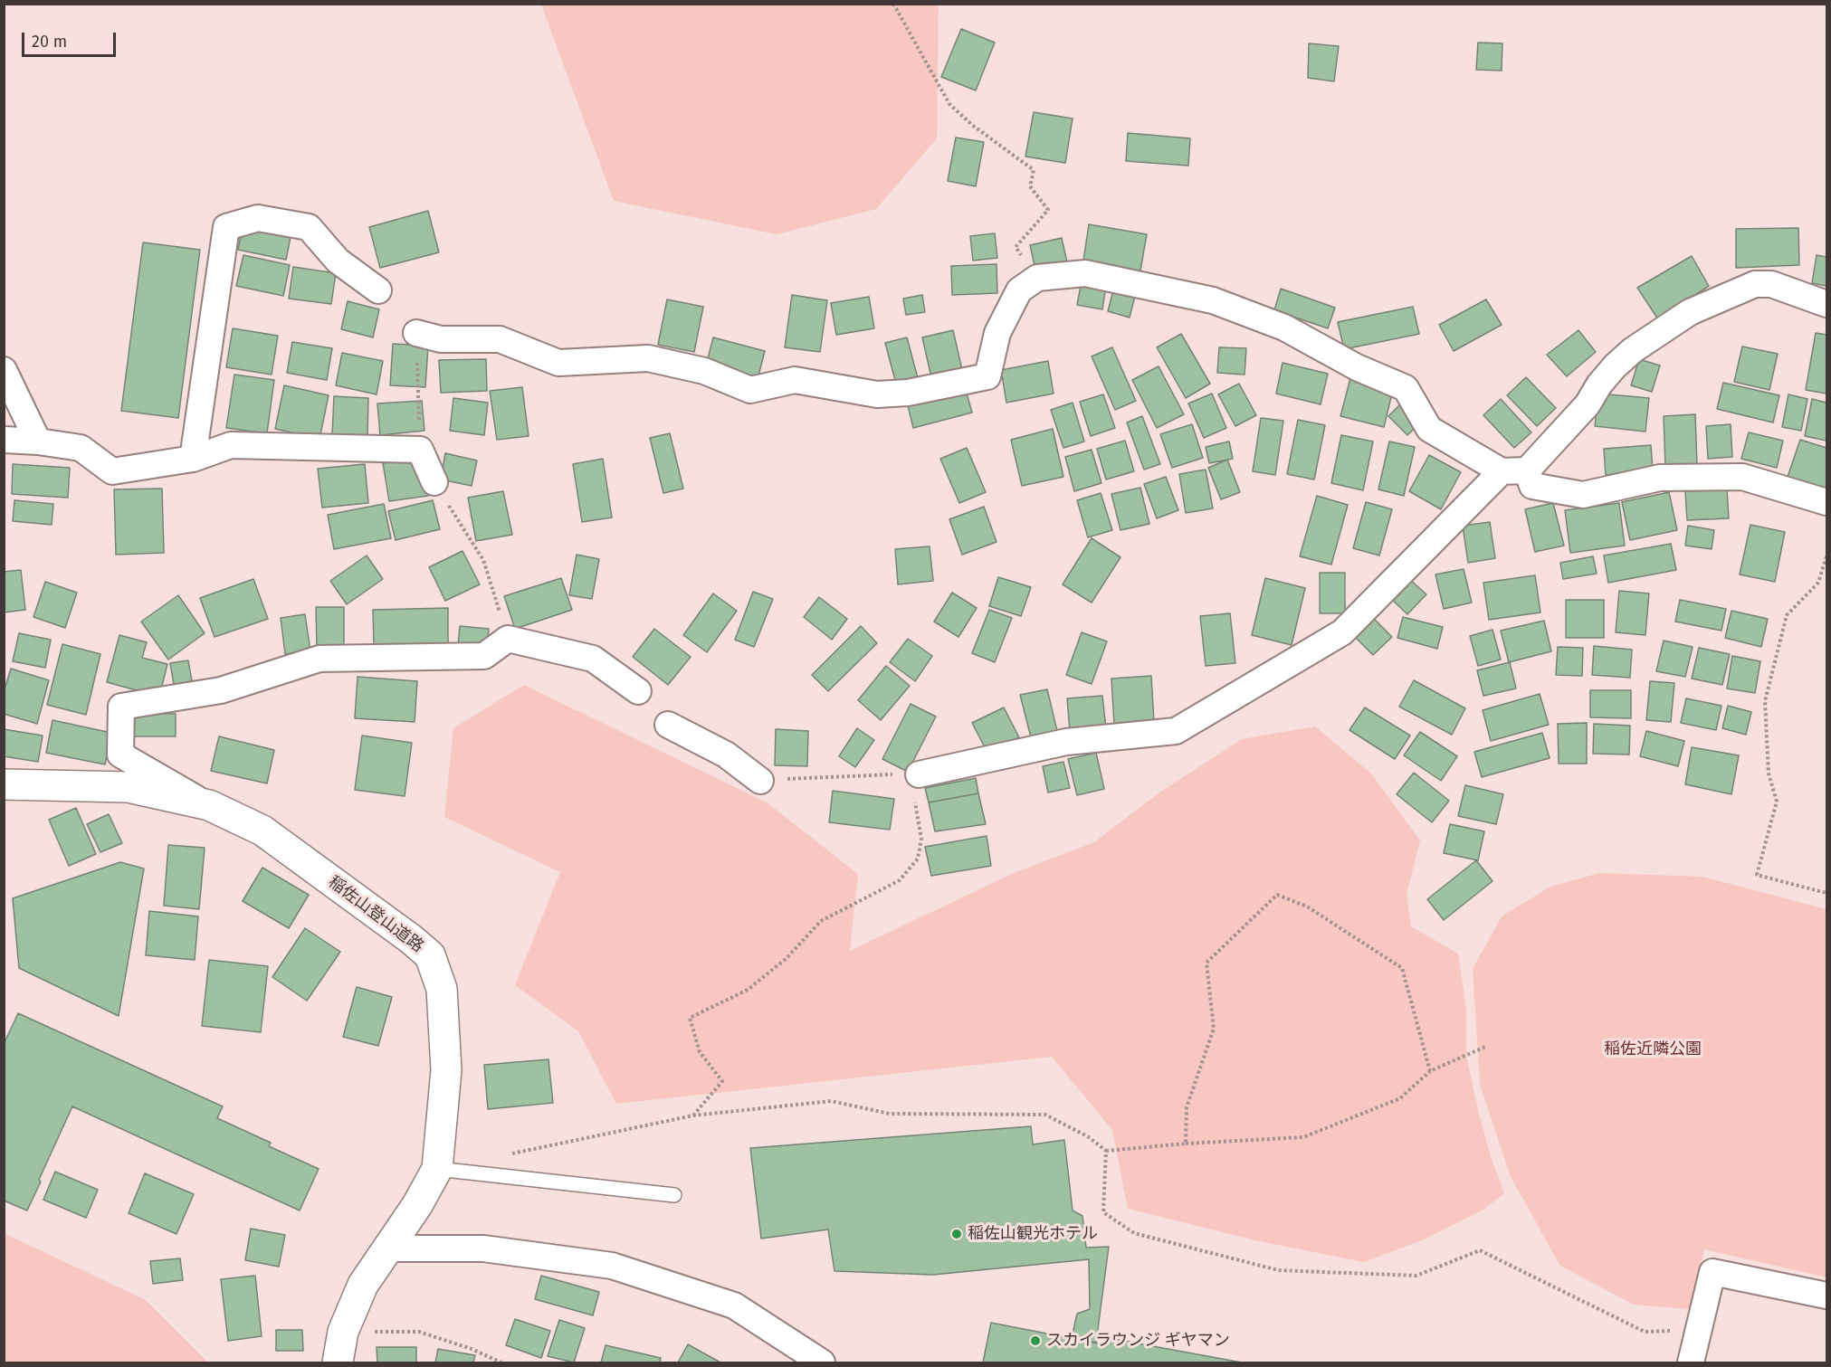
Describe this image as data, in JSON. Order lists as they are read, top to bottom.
{
  "streets": {
    "street": ["稲佐山登山道路"]
  },
  "parks": ["稲佐近隣公園"],
  "places": ["稲佐山観光ホテル", "スカイラウンジ ギヤマン"],
  "scale_bar": "20 m"
}
